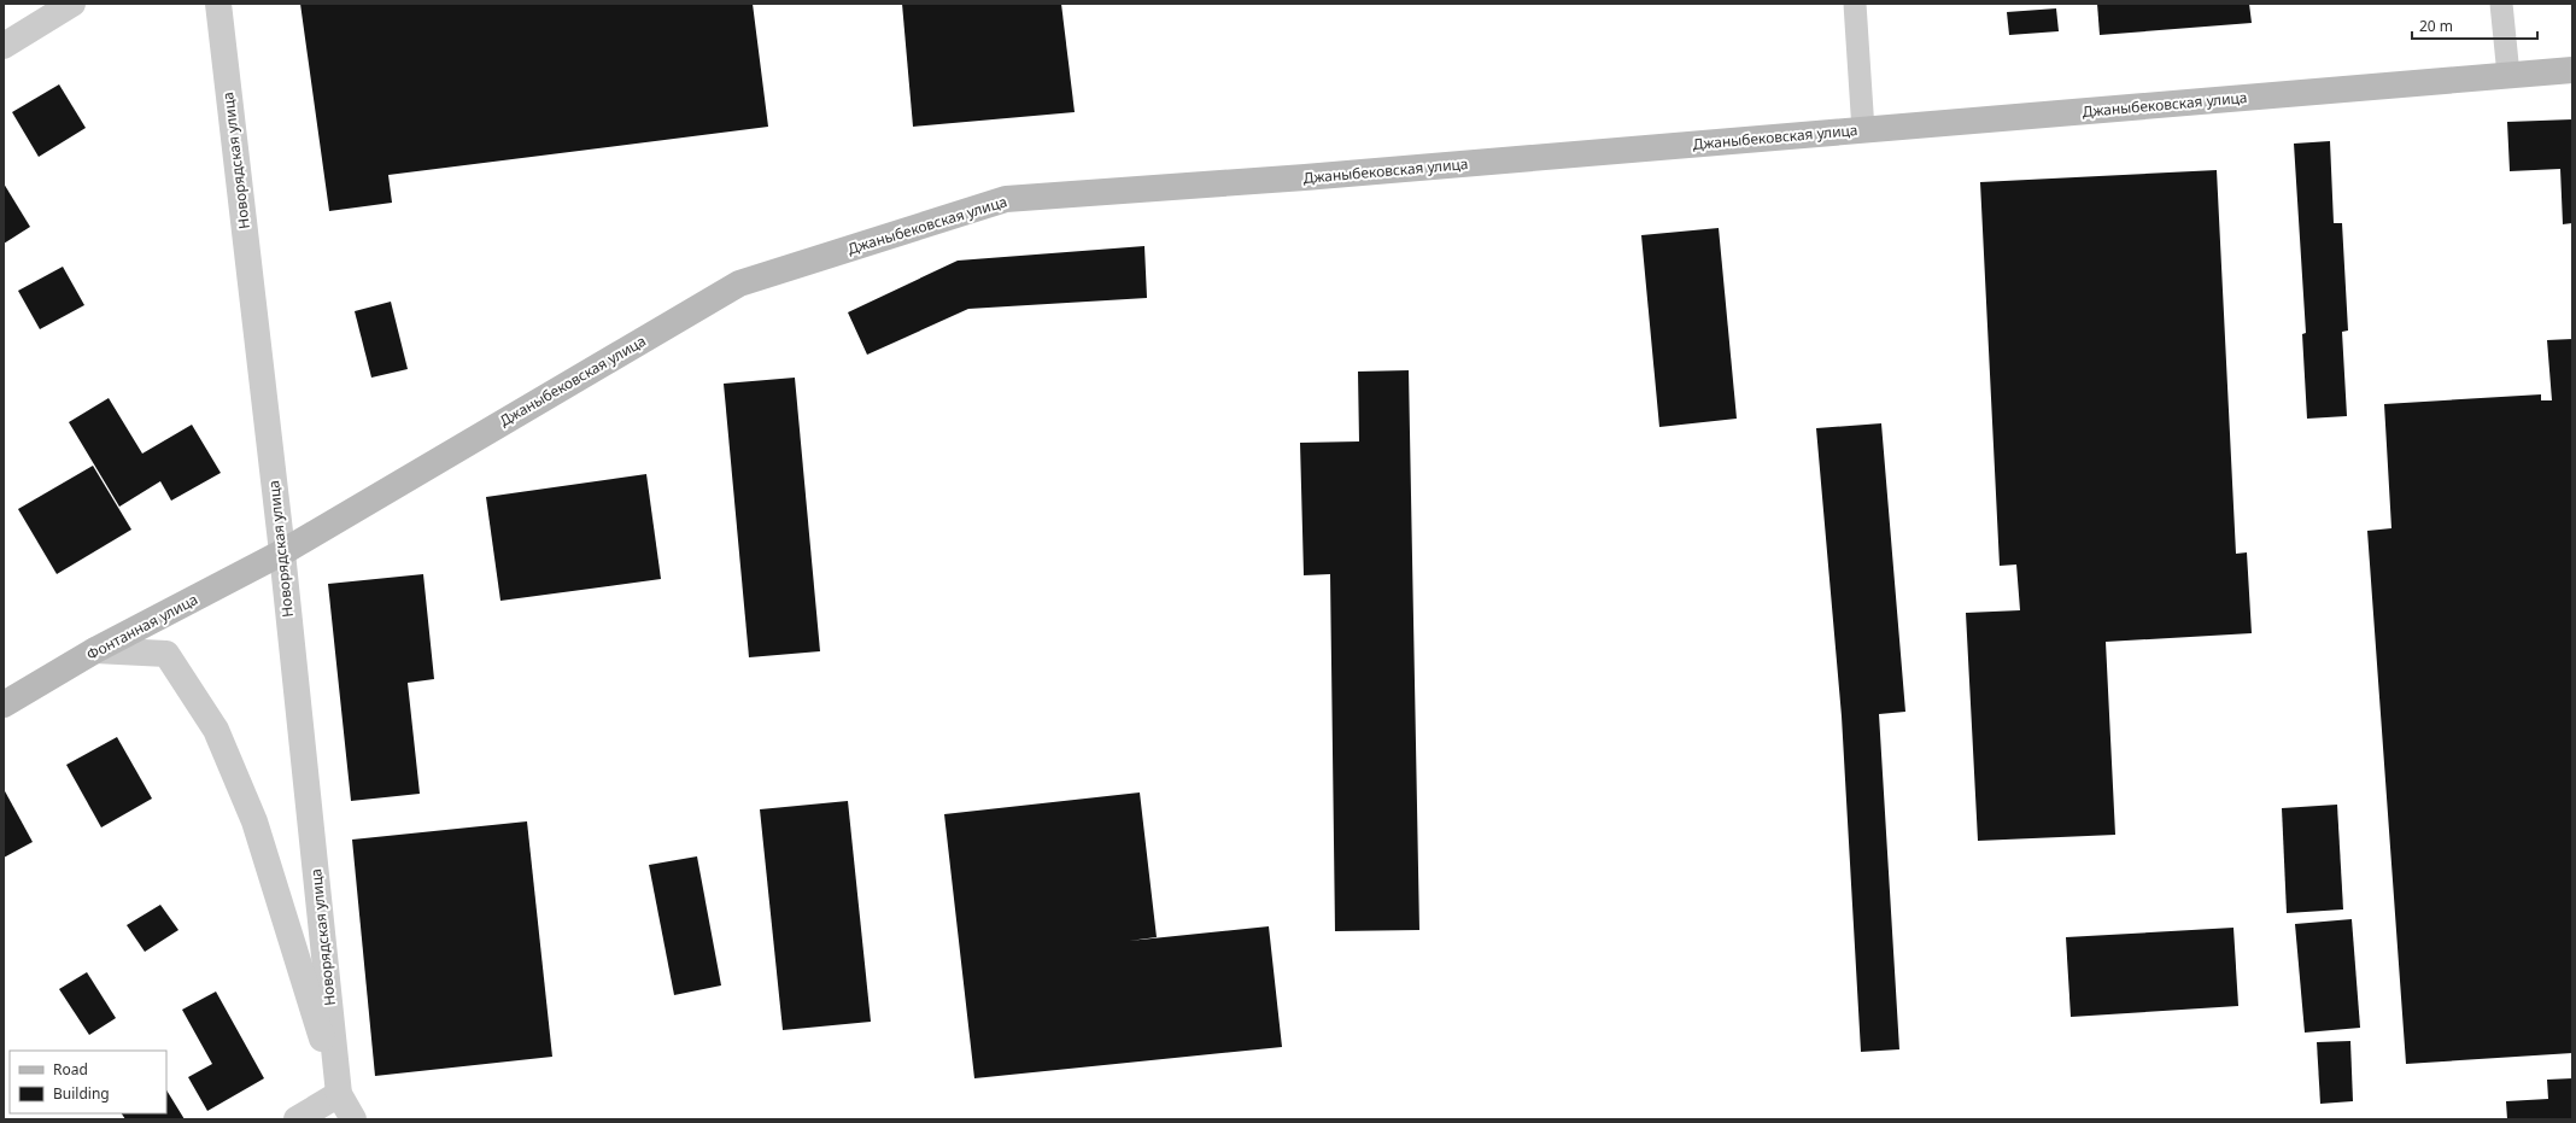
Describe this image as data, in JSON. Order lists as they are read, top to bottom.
{
  "streets": {
    "main road": ["Джаныбековская улица", "Фонтанная улица"],
    "street": ["Новорядская улица"]
  },
  "crossings": [
    ["Джаныбековская улица", "Новорядская улица"],
    ["Джаныбековская улица", "Фонтанная улица"],
    ["Новорядская улица", "Фонтанная улица"]
  ],
  "legend": ["Road", "Building"],
  "scale_bar": "20 m"
}
